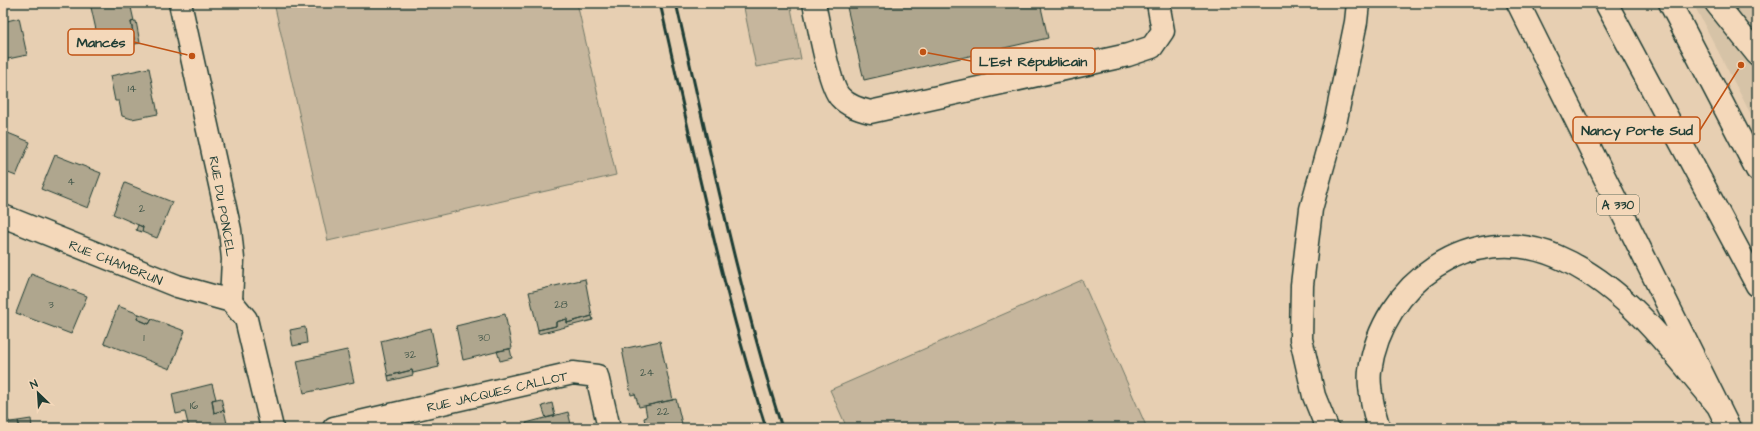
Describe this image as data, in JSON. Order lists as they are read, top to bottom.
{
  "streets": {
    "main road": [
      "A 330",
      "RUE DU PONCEL",
      "RUE CHAMBRUN",
      "RUE JACQUES CALLOT"
    ]
  },
  "crossings": [
    ["RUE DU PONCEL", "RUE CHAMBRUN"]
  ],
  "places": ["L'Est Républicain", "Mancés", "Nancy Porte Sud"],
  "house_numbers": [
    "14",
    "4",
    "2",
    "3",
    "28",
    "1",
    "30",
    "32",
    "24",
    "16",
    "22"
  ],
  "north": "top left"
}
